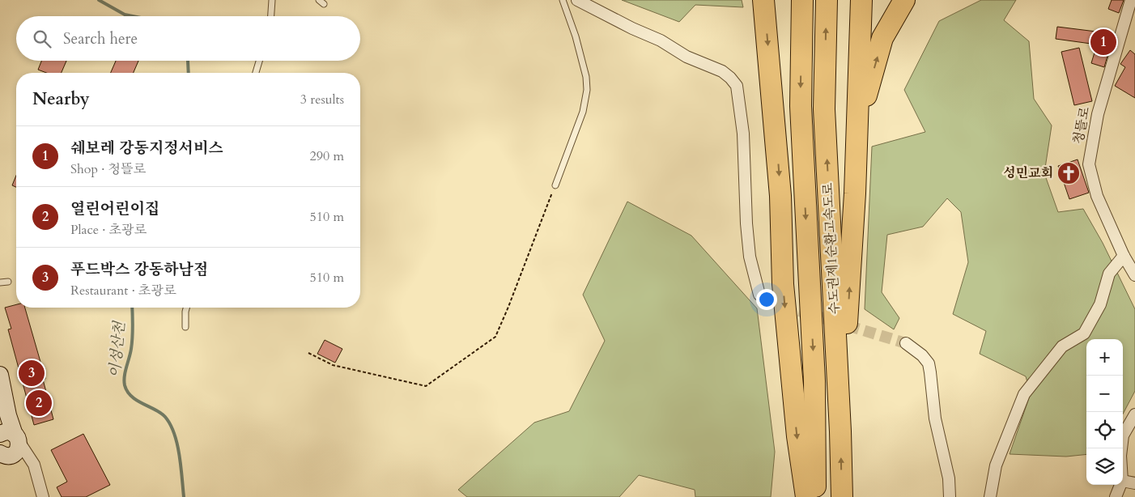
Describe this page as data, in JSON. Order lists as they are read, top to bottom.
{
  "streets": {
    "highway": ["수도권제1순환고속도로"],
    "street": ["청뜰로"]
  },
  "water": ["이성산천"],
  "places": {
    "church": ["성민교회"]
  },
  "page": {
    "search": "Search here",
    "pins": ["1", "3", "2"],
    "heading": ["Nearby", "3 results"],
    "list": [
      {
        "mark": "1",
        "name": "쉐보레 강동지정서비스",
        "note": "Shop · 청뜰로",
        "value": "290 m"
      },
      {
        "mark": "2",
        "name": "열린어린이집",
        "note": "Place · 초광로",
        "value": "510 m"
      },
      {
        "mark": "3",
        "name": "푸드박스 강동하남점",
        "note": "Restaurant · 초광로",
        "value": "510 m"
      }
    ],
    "map_buttons": ["+", "−"]
  }
}
